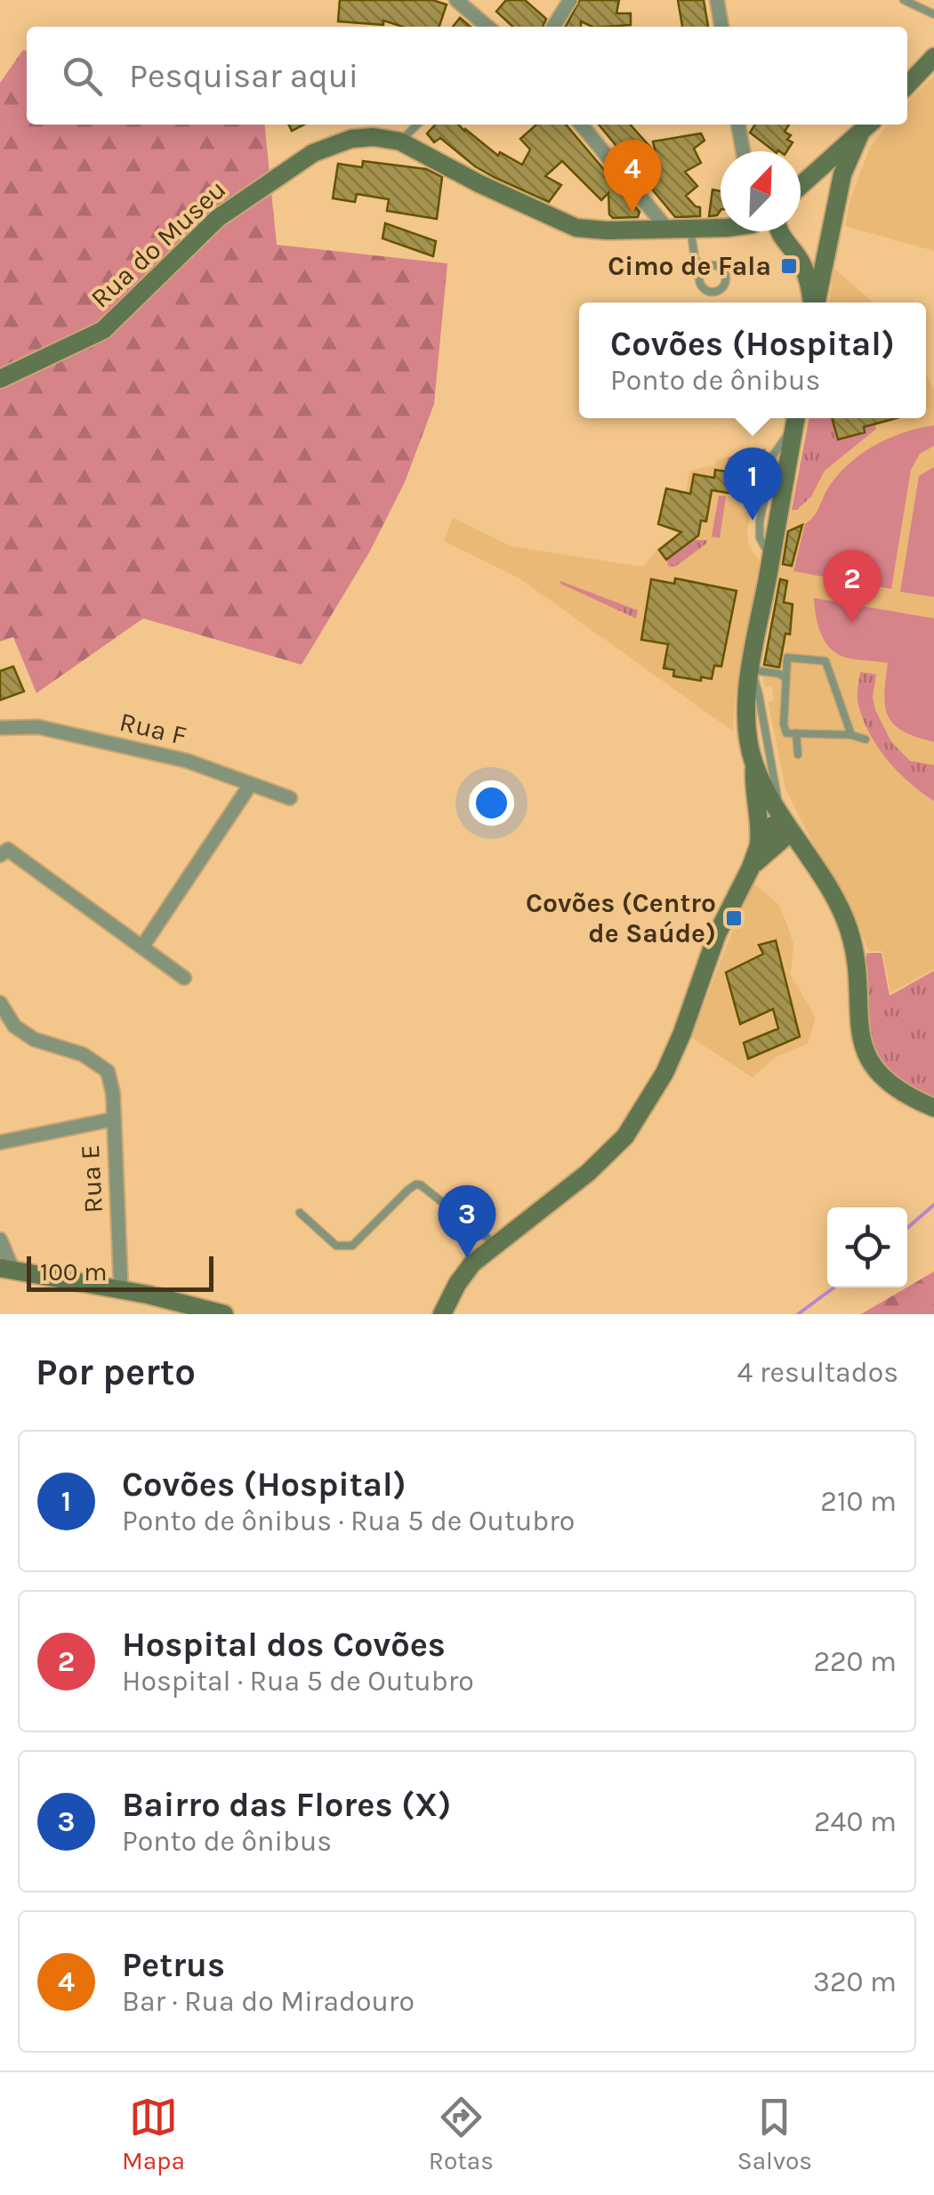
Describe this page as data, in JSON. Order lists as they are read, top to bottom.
{
  "streets": {
    "street": ["Rua do Museu", "Rua F", "Rua E"]
  },
  "places": {
    "transit": ["Cimo de Fala", "Covões (Centro de Saúde)"]
  },
  "scale_bar": "100 m",
  "north": "top right",
  "page": {
    "search": "Pesquisar aqui",
    "pins": [
      "4",
      "1",
      "2",
      "3"
    ],
    "popup": ["Covões (Hospital)", "Ponto de ônibus"],
    "scale": "100 m",
    "heading": ["Por perto", "4 resultados"],
    "list": [
      {
        "mark": "1",
        "name": "Covões (Hospital)",
        "note": "Ponto de ônibus · Rua 5 de Outubro",
        "value": "210 m"
      },
      {
        "mark": "2",
        "name": "Hospital dos Covões",
        "note": "Hospital · Rua 5 de Outubro",
        "value": "220 m"
      },
      {
        "mark": "3",
        "name": "Bairro das Flores (X)",
        "note": "Ponto de ônibus",
        "value": "240 m"
      },
      {
        "mark": "4",
        "name": "Petrus",
        "note": "Bar · Rua do Miradouro",
        "value": "320 m"
      }
    ],
    "nav": ["Mapa", "Rotas", "Salvos"]
  }
}
